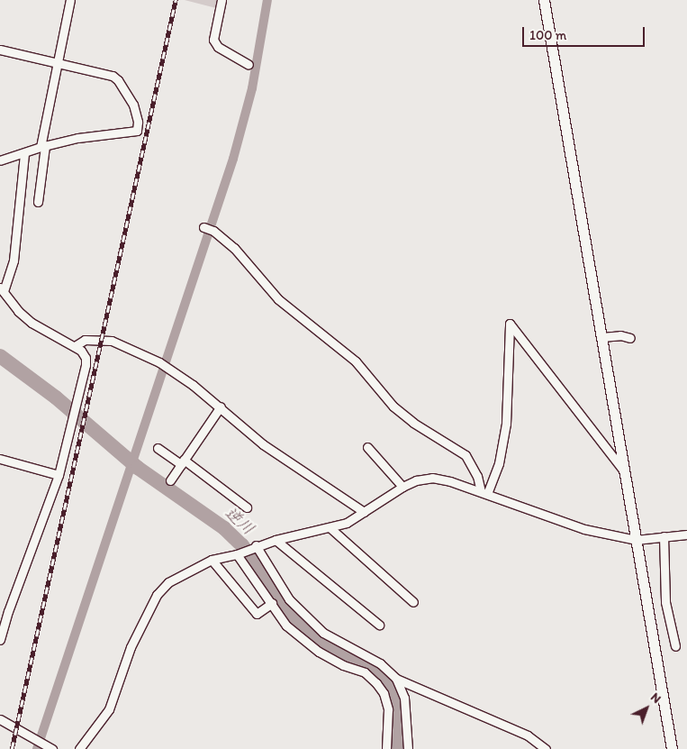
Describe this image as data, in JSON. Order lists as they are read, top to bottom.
{
  "water": ["逆川"],
  "scale_bar": "100 m",
  "north": "top right"
}
